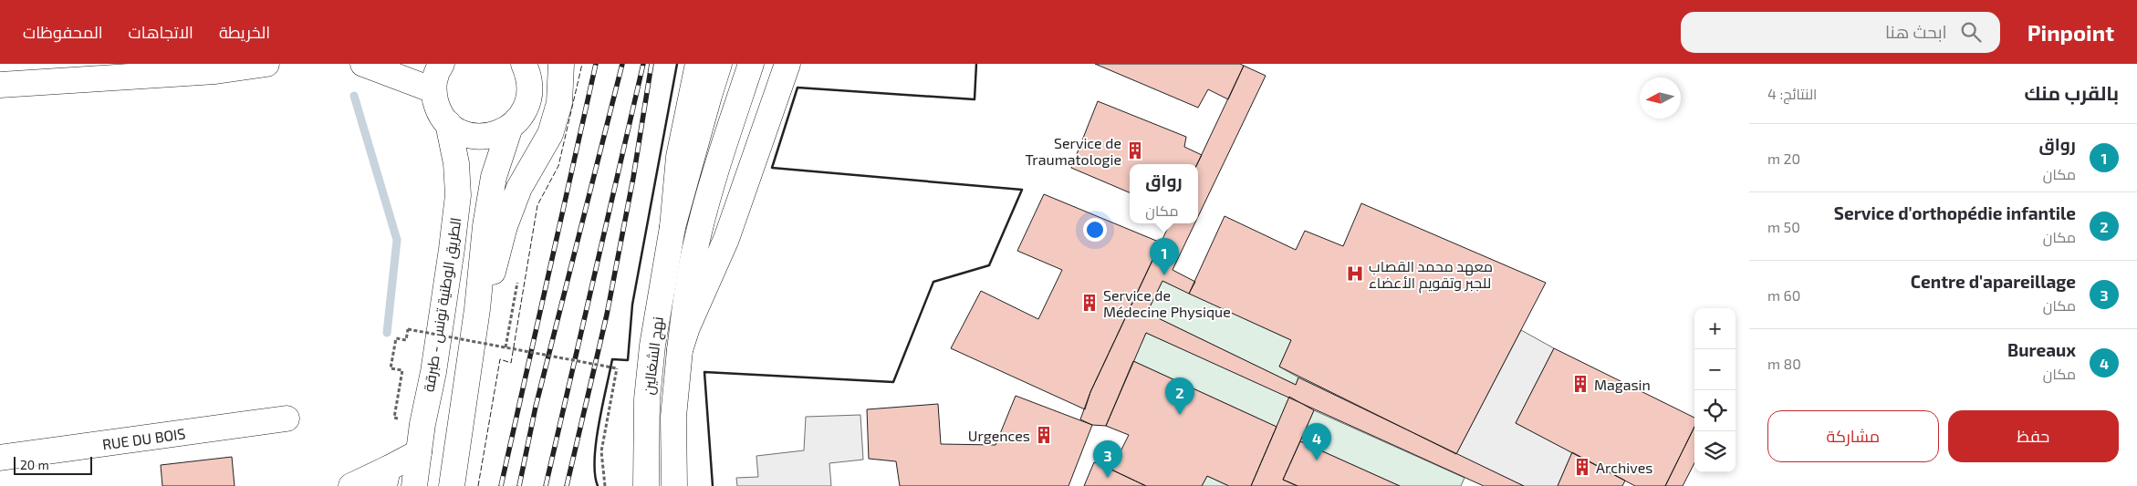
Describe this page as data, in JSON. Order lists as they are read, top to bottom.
{
  "streets": {
    "main road": ["الطريق الوطنية تونس - طبرقة", "نهج الشغالين", "RUE DU BOIS"]
  },
  "places": {
    "building": [
      "Service de Traumatologie",
      "Service de Médecine Physique",
      "Magasin",
      "Urgences",
      "Archives"
    ],
    "hospital": ["معهد محمد القصاب للجبر وتقويم الأعضاء"]
  },
  "scale_bar": "20 m",
  "north": "left",
  "page": {
    "header": "Pinpoint",
    "search": "ابحث هنا",
    "nav": ["الخريطة", "الاتجاهات", "المحفوظات"],
    "heading": ["بالقرب منك", "النتائج: 4"],
    "list": [
      {
        "mark": "1",
        "name": "رواق",
        "note": "مكان",
        "value": "20 m"
      },
      {
        "mark": "2",
        "name": "Service d'orthopédie infantile",
        "note": "مكان",
        "value": "50 m"
      },
      {
        "mark": "3",
        "name": "Centre d'apareillage",
        "note": "مكان",
        "value": "60 m"
      },
      {
        "mark": "4",
        "name": "Bureaux",
        "note": "مكان",
        "value": "80 m"
      }
    ],
    "popup": ["رواق", "مكان"],
    "pins": [
      "1",
      "2",
      "4",
      "3"
    ],
    "map_buttons": ["+", "−"],
    "buttons": ["حفظ", "مشاركة"],
    "scale": "20 m"
  }
}
